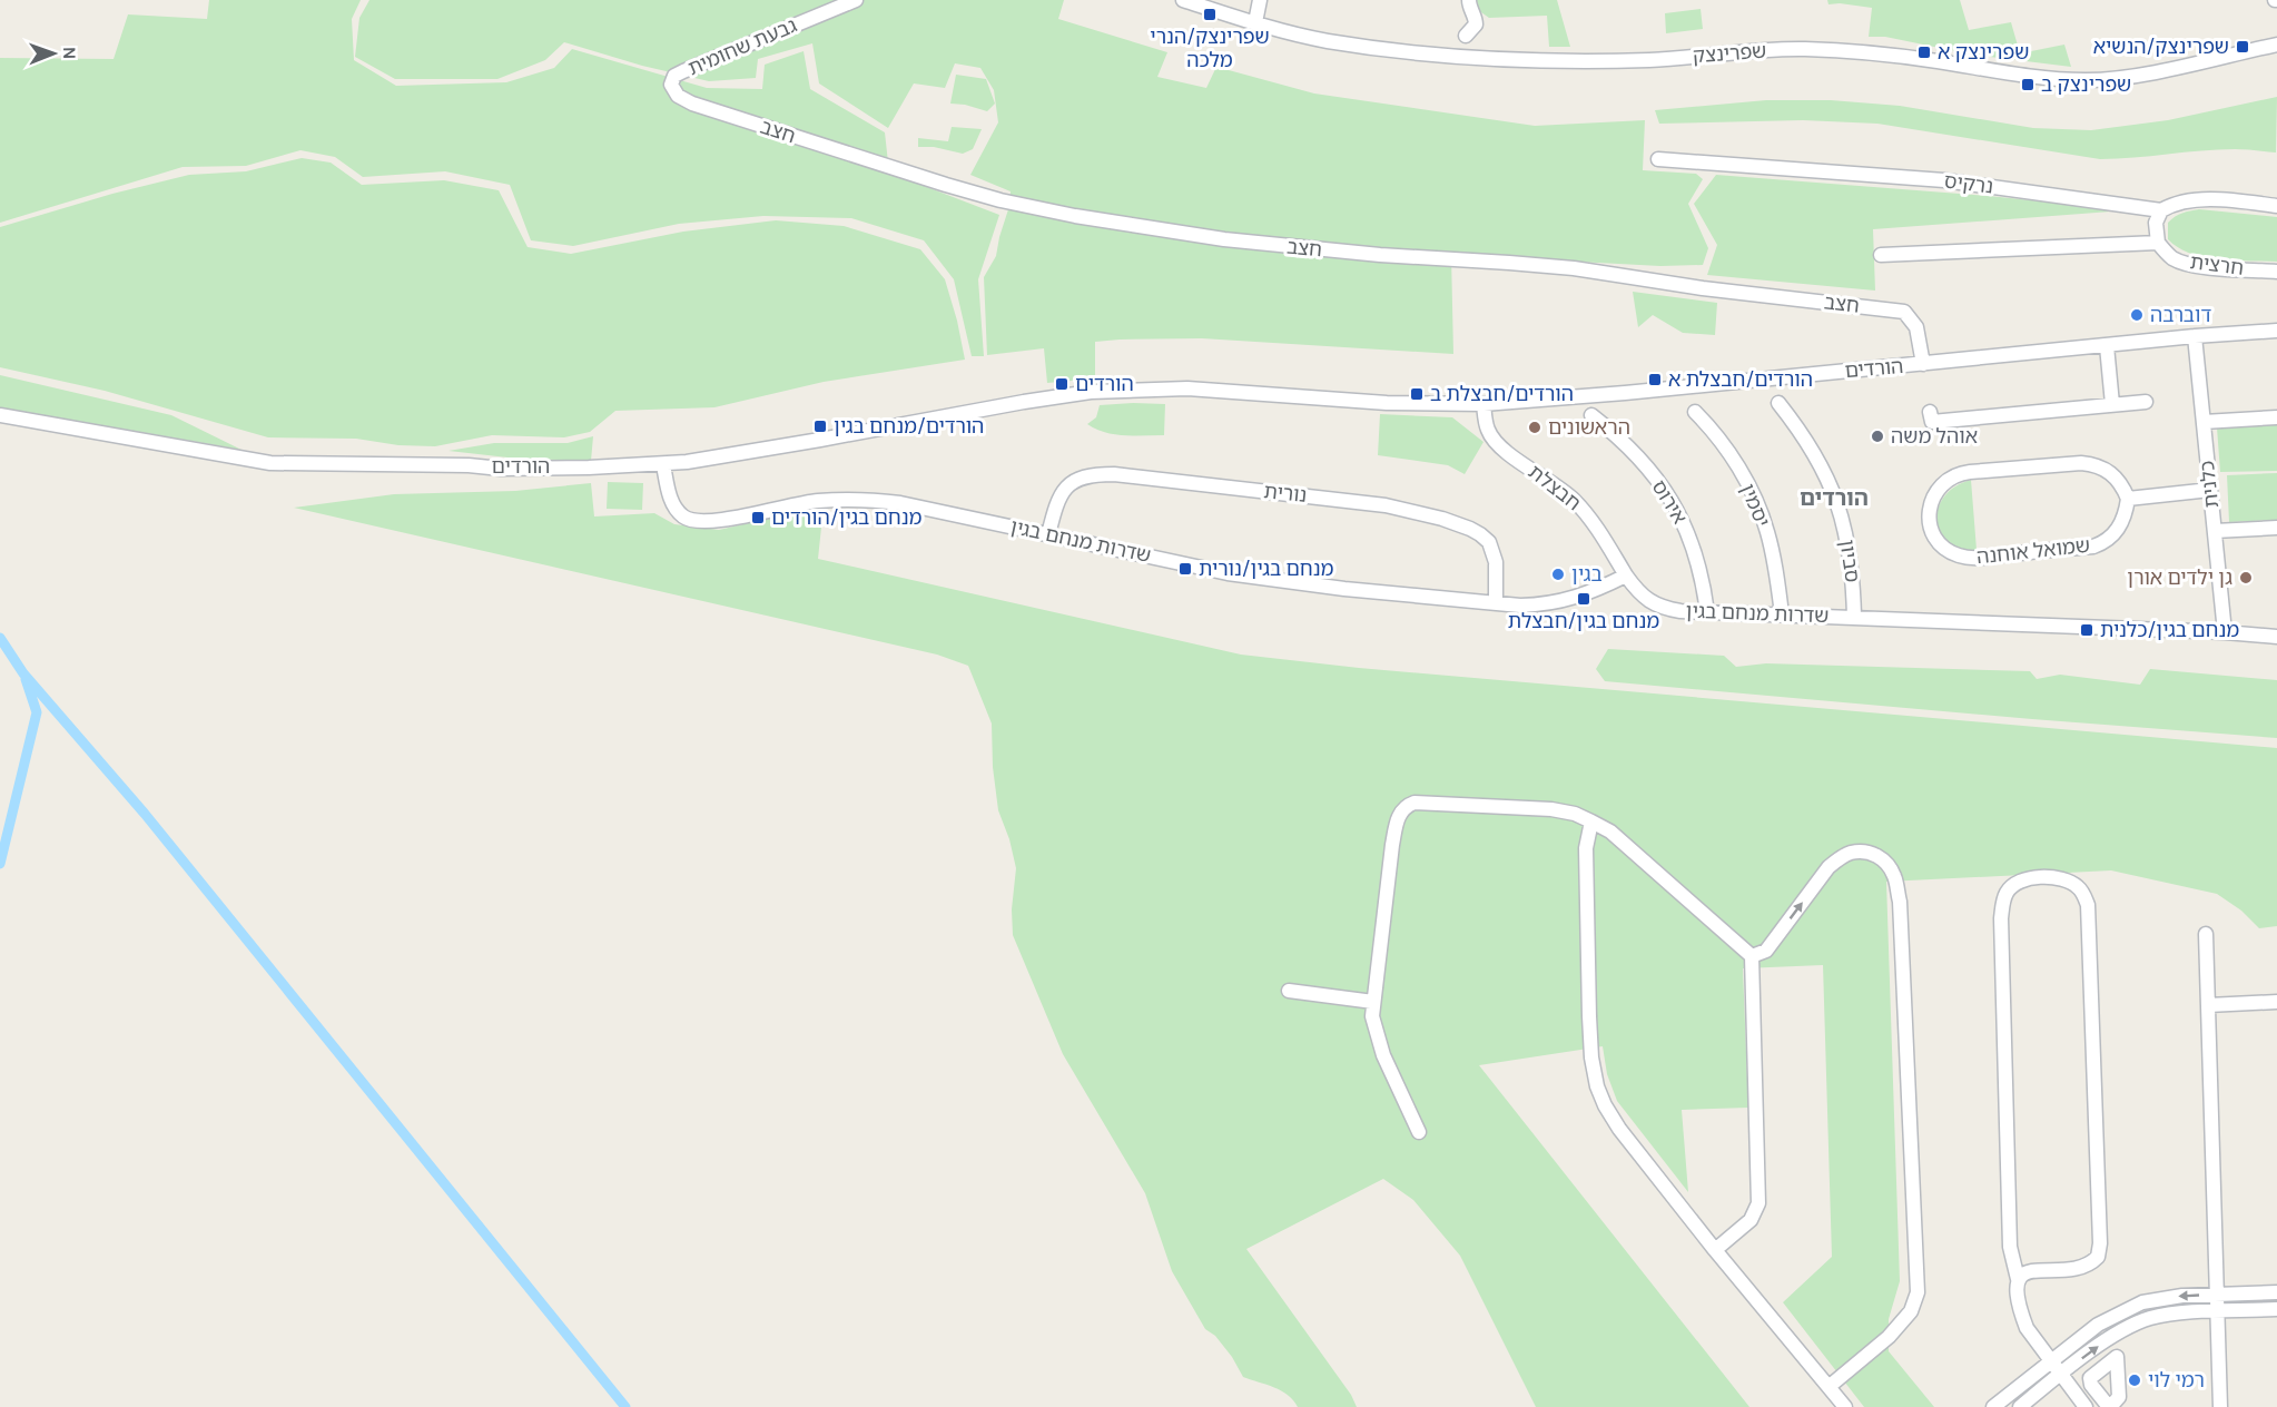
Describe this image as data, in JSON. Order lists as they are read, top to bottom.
{
  "streets": {
    "street": [
      "גבעת שחומית",
      "שפרינצק",
      "חצב",
      "נרקיס",
      "חרצית",
      "הורדים",
      "כלנית",
      "חבצלת",
      "נורית",
      "אירוס",
      "יסמין",
      "שדרות מנחם בגין",
      "שמואל אוחנה",
      "סביון"
    ]
  },
  "crossings": [
    ["גבעת שחומית", "חצב"],
    ["חצב", "הורדים"],
    ["הורדים", "כלנית"],
    ["הורדים", "חבצלת"],
    ["הורדים", "שדרות מנחם בגין"],
    ["כלנית", "שדרות מנחם בגין"],
    ["חבצלת", "שדרות מנחם בגין"],
    ["נורית", "שדרות מנחם בגין"],
    ["אירוס", "שדרות מנחם בגין"],
    ["יסמין", "שדרות מנחם בגין"],
    ["שדרות מנחם בגין", "סביון"]
  ],
  "districts": ["הורדים"],
  "places": {
    "transit": [
      "שפרינצק/הנרי מלכה",
      "שפרינצק/הנשיא",
      "שפרינצק א",
      "שפרינצק ב",
      "הורדים/חבצלת א",
      "הורדים",
      "הורדים/חבצלת ב",
      "הורדים/מנחם בגין",
      "מנחם בגין/הורדים",
      "מנחם בגין/נורית",
      "מנחם בגין/חבצלת",
      "מנחם בגין/כלנית"
    ],
    "other": [
      "דוברבה",
      "הראשונים",
      "אוהל משה",
      "בגין",
      "גן ילדים אורן",
      "רמי לוי"
    ]
  },
  "north": "right"
}
